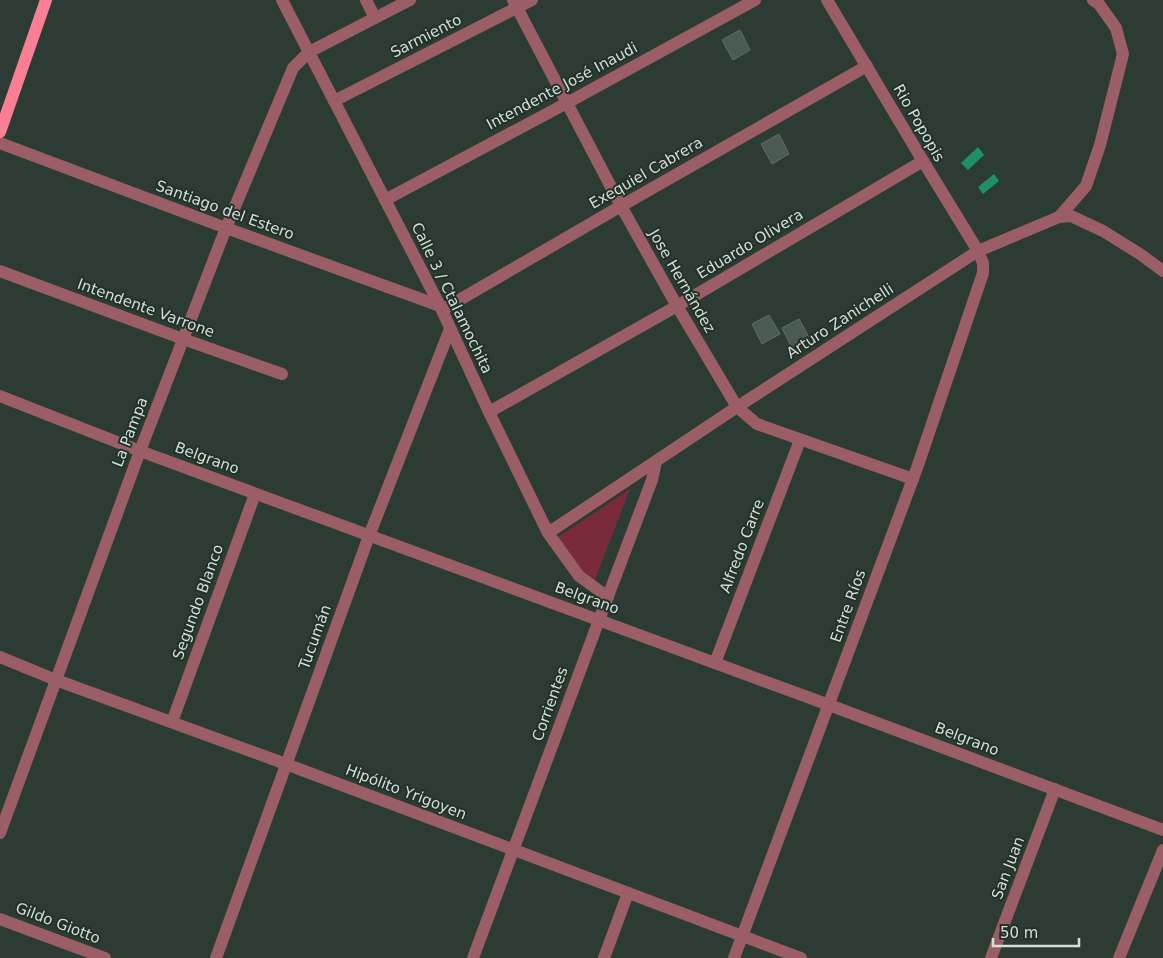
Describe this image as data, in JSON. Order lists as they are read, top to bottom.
{
  "streets": {
    "street": [
      "Sarmiento",
      "Intendente José Inaudi",
      "Rio Popopis",
      "Exequiel Cabrera",
      "Santiago del Estero",
      "Eduardo Olivera",
      "Jose Hernández",
      "Calle 3 / Ctalamochita",
      "Intendente Varrone",
      "Arturo Zanichelli",
      "La Pampa",
      "Belgrano",
      "Alfredo Carre",
      "Segundo Blanco",
      "Entre Ríos",
      "Tucumán",
      "Corrientes",
      "Hipólito Yrigoyen",
      "San Juan",
      "Gildo Giotto"
    ]
  },
  "crossings": [
    ["Sarmiento", "Jose Hernández"],
    ["Sarmiento", "Calle 3 / Ctalamochita"],
    ["Intendente José Inaudi", "Jose Hernández"],
    ["Intendente José Inaudi", "Calle 3 / Ctalamochita"],
    ["Rio Popopis", "Exequiel Cabrera"],
    ["Rio Popopis", "Eduardo Olivera"],
    ["Rio Popopis", "Arturo Zanichelli"],
    ["Rio Popopis", "Entre Ríos"],
    ["Exequiel Cabrera", "Santiago del Estero"],
    ["Exequiel Cabrera", "Jose Hernández"],
    ["Exequiel Cabrera", "Calle 3 / Ctalamochita"],
    ["Santiago del Estero", "Calle 3 / Ctalamochita"],
    ["Santiago del Estero", "La Pampa"],
    ["Eduardo Olivera", "Jose Hernández"],
    ["Eduardo Olivera", "Calle 3 / Ctalamochita"],
    ["Jose Hernández", "Arturo Zanichelli"],
    ["Jose Hernández", "Alfredo Carre"],
    ["Jose Hernández", "Entre Ríos"],
    ["Calle 3 / Ctalamochita", "Arturo Zanichelli"],
    ["Calle 3 / Ctalamochita", "La Pampa"],
    ["Calle 3 / Ctalamochita", "Tucumán"],
    ["Calle 3 / Ctalamochita", "Corrientes"],
    ["Intendente Varrone", "La Pampa"],
    ["Arturo Zanichelli", "Entre Ríos"],
    ["Arturo Zanichelli", "Corrientes"],
    ["La Pampa", "Belgrano"],
    ["La Pampa", "Hipólito Yrigoyen"],
    ["Belgrano", "Alfredo Carre"],
    ["Belgrano", "Segundo Blanco"],
    ["Belgrano", "Entre Ríos"],
    ["Belgrano", "Tucumán"],
    ["Belgrano", "Corrientes"],
    ["Belgrano", "San Juan"],
    ["Segundo Blanco", "Hipólito Yrigoyen"],
    ["Entre Ríos", "Hipólito Yrigoyen"],
    ["Tucumán", "Hipólito Yrigoyen"],
    ["Corrientes", "Hipólito Yrigoyen"]
  ],
  "scale_bar": "50 m"
}
